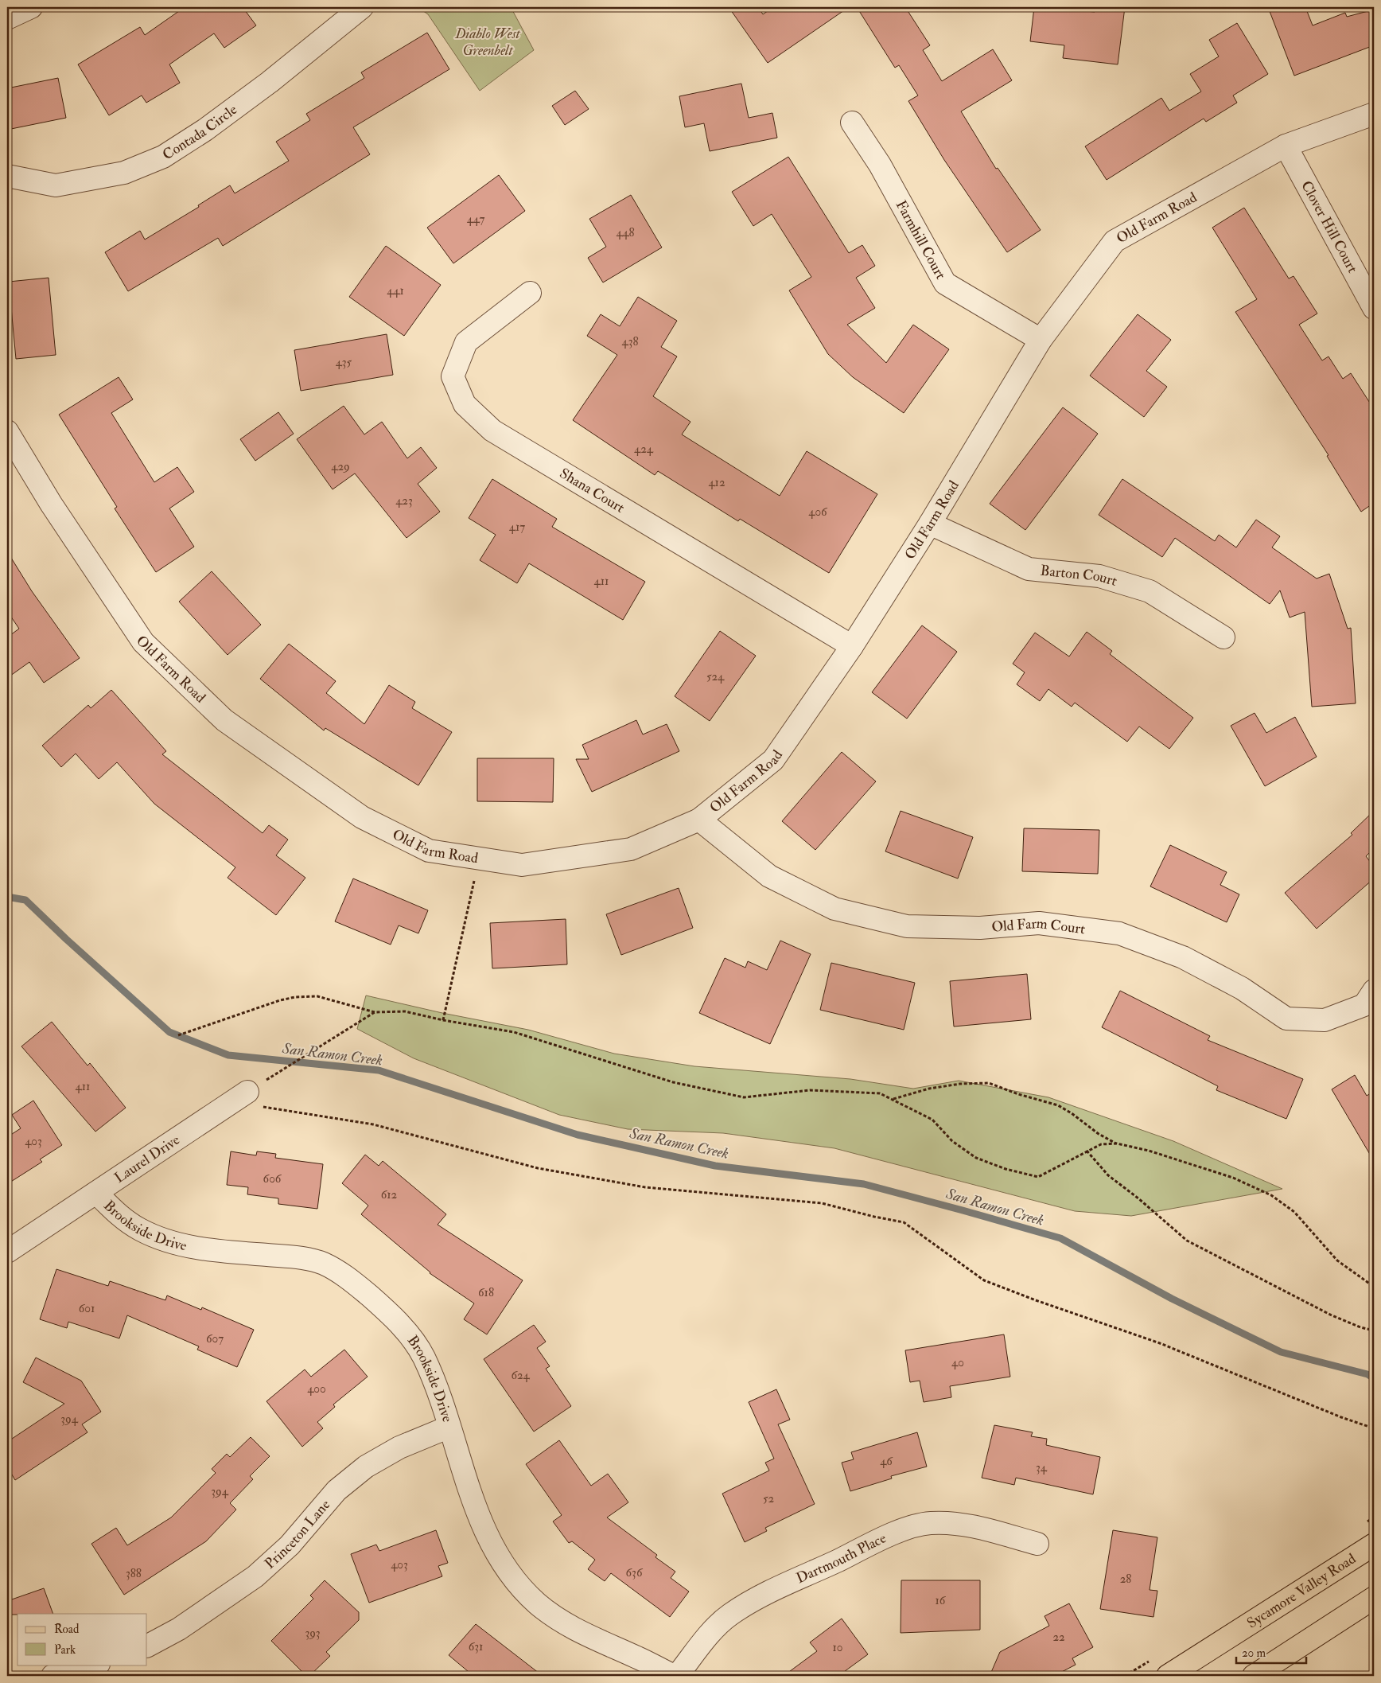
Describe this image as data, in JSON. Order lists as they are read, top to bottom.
{
  "streets": {
    "main road": ["Sycamore Valley Road"],
    "street": [
      "Contada Circle",
      "Old Farm Road",
      "Clover Hill Court",
      "Farmhill Court",
      "Shana Court",
      "Barton Court",
      "Old Farm Court",
      "Laurel Drive",
      "Brookside Drive",
      "Princeton Lane",
      "Dartmouth Place"
    ]
  },
  "crossings": [
    ["Old Farm Road", "Clover Hill Court"],
    ["Old Farm Road", "Farmhill Court"],
    ["Old Farm Road", "Shana Court"],
    ["Old Farm Road", "Barton Court"],
    ["Old Farm Road", "Old Farm Court"],
    ["Laurel Drive", "Brookside Drive"],
    ["Brookside Drive", "Princeton Lane"]
  ],
  "water": ["San Ramon Creek"],
  "parks": ["Diablo West Greenbelt"],
  "house_numbers": [
    "447",
    "448",
    "441",
    "438",
    "435",
    "424",
    "429",
    "412",
    "423",
    "406",
    "417",
    "411",
    "524",
    "411",
    "403",
    "606",
    "612",
    "618",
    "601",
    "607",
    "40",
    "624",
    "400",
    "394",
    "46",
    "34",
    "394",
    "52",
    "403",
    "636",
    "388",
    "28",
    "16",
    "393",
    "22",
    "631",
    "10"
  ],
  "legend": ["Road", "Park"],
  "scale_bar": "20 m"
}
